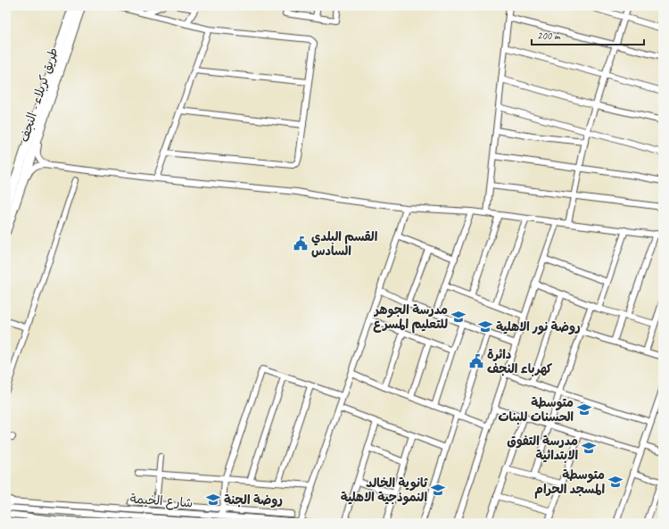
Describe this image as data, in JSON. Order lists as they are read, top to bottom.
{
  "streets": {
    "highway": ["طريق کربلاء - النجف"],
    "street": ["شارع الخيمة"]
  },
  "places": {
    "public building": ["القسم البلدي السادس", "دائرة كهرباء النجف"],
    "school or university": [
      "مدرسة الجوهر للتعليم المسرع",
      "روضة نور الاهلية",
      "متوسطة الحسنات للبنات",
      "مدرسة التفوق الابتدائية",
      "متوسطة المسجد الحرام",
      "ثانوية الخالد النموذجية الاهلية",
      "روضة الجنة"
    ]
  },
  "scale_bar": "200 m"
}
